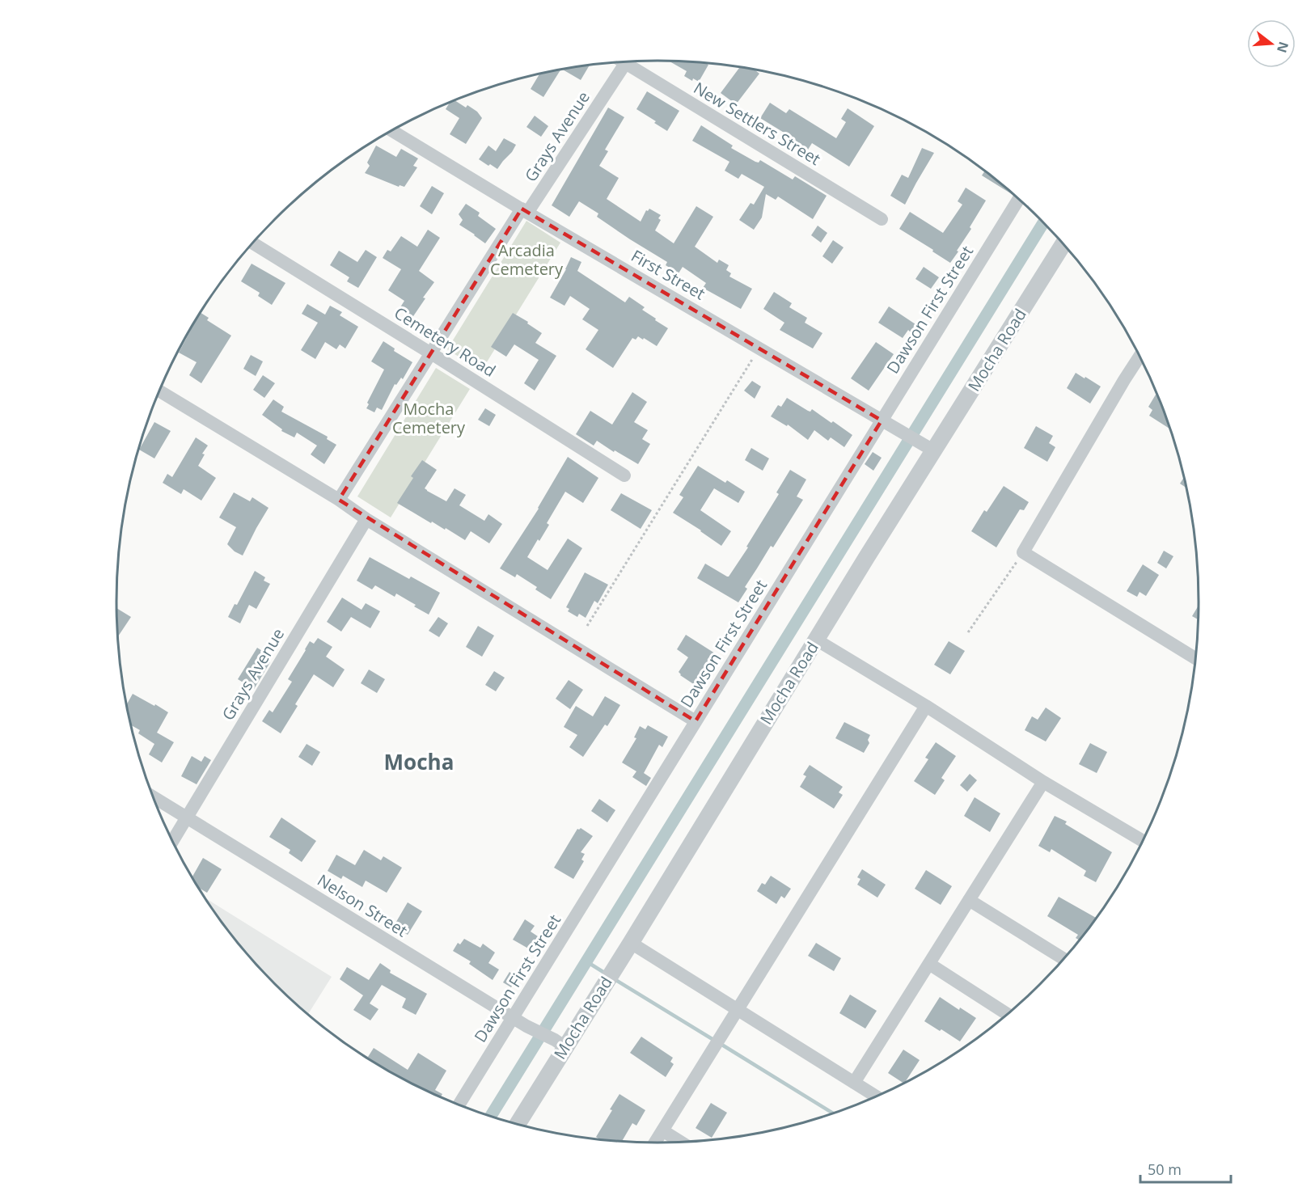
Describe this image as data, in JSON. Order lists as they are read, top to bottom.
{
  "streets": {
    "street": [
      "New Settlers Street",
      "Grays Avenue",
      "First Street",
      "Dawson First Street",
      "Cemetery Road",
      "Mocha Road",
      "Nelson Street"
    ]
  },
  "crossings": [
    ["Grays Avenue", "First Street"],
    ["Grays Avenue", "Cemetery Road"],
    ["Grays Avenue", "Nelson Street"],
    ["First Street", "Dawson First Street"],
    ["First Street", "Mocha Road"],
    ["Dawson First Street", "Nelson Street"],
    ["Mocha Road", "Nelson Street"]
  ],
  "districts": ["Mocha"],
  "parks": ["Arcadia Cemetery", "Mocha Cemetery"],
  "scale_bar": "50 m",
  "north": "right"
}
